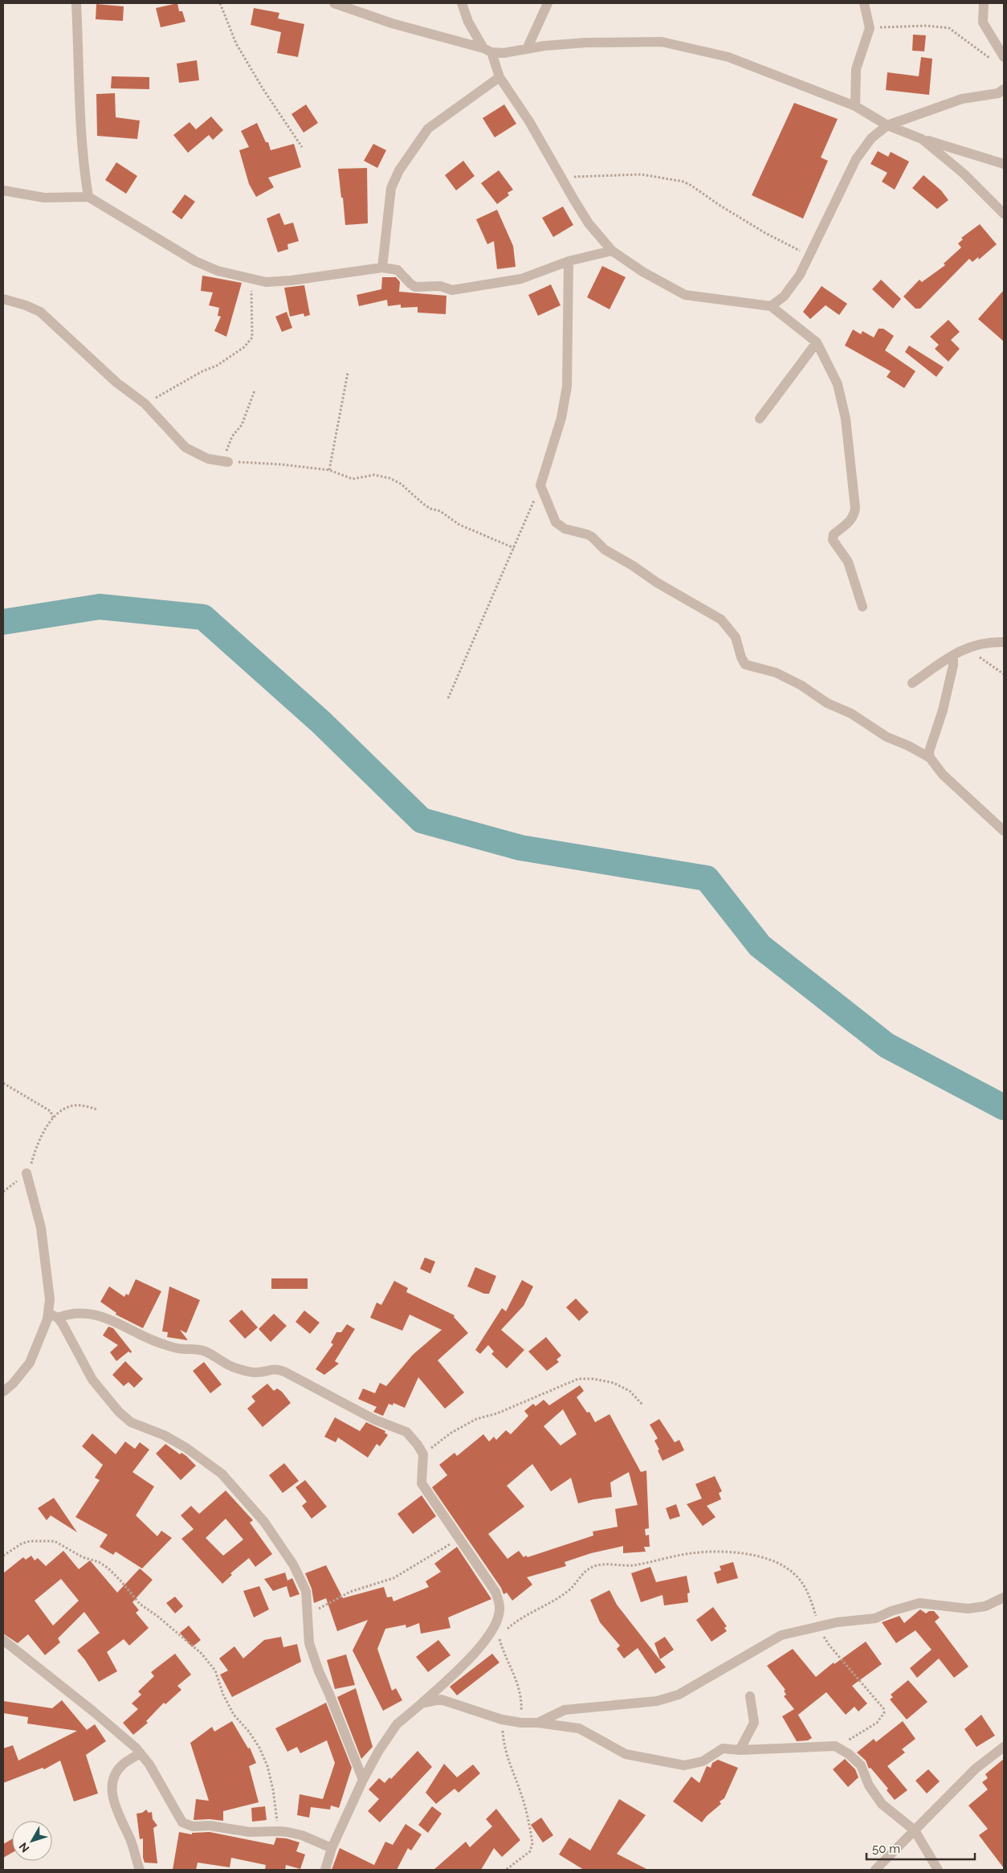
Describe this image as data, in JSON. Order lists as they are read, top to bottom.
{
  "scale_bar": "50 m",
  "north": "bottom left"
}
